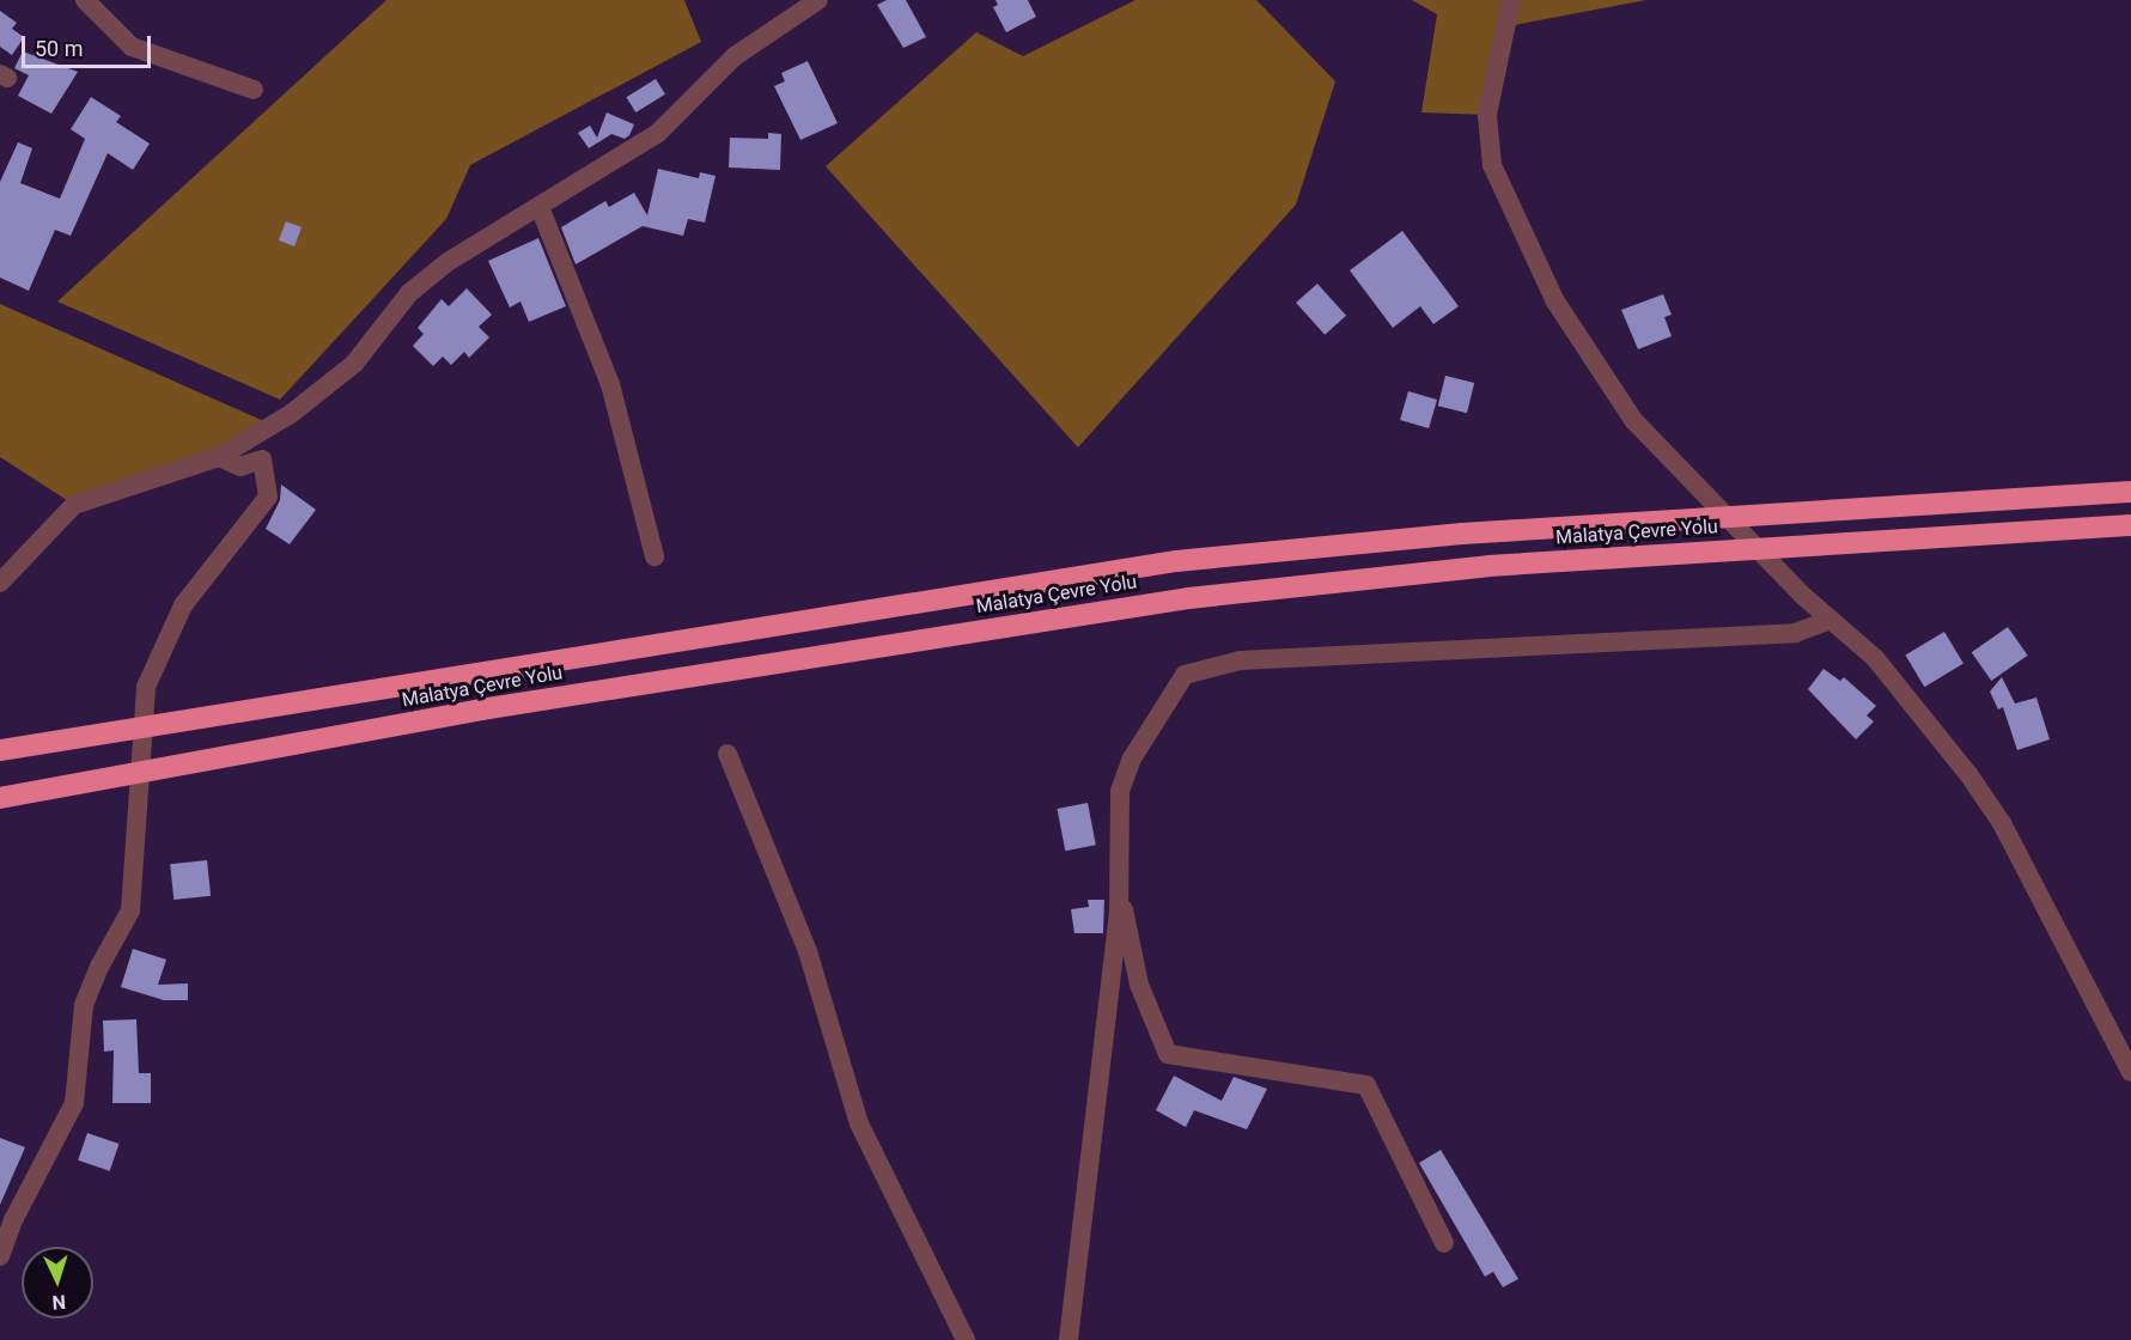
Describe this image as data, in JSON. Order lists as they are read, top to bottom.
{
  "streets": {
    "highway": ["Malatya Çevre Yolu"]
  },
  "scale_bar": "50 m",
  "north": "bottom"
}
